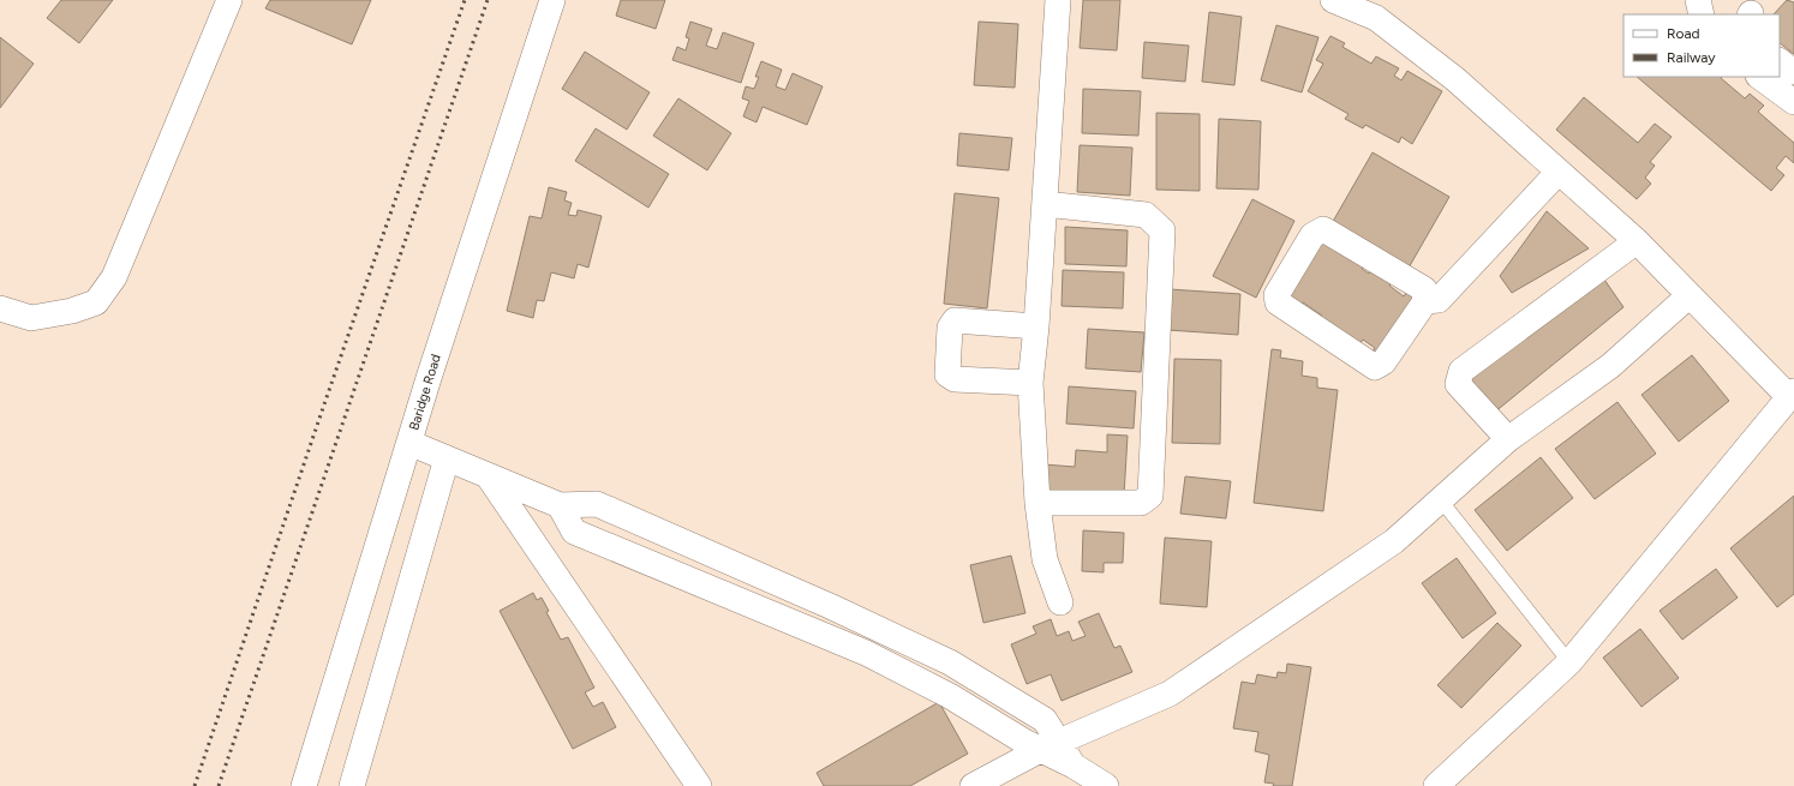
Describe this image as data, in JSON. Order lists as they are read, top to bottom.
{
  "streets": {
    "street": ["Baridge Road"]
  },
  "legend": ["Road", "Railway"]
}
